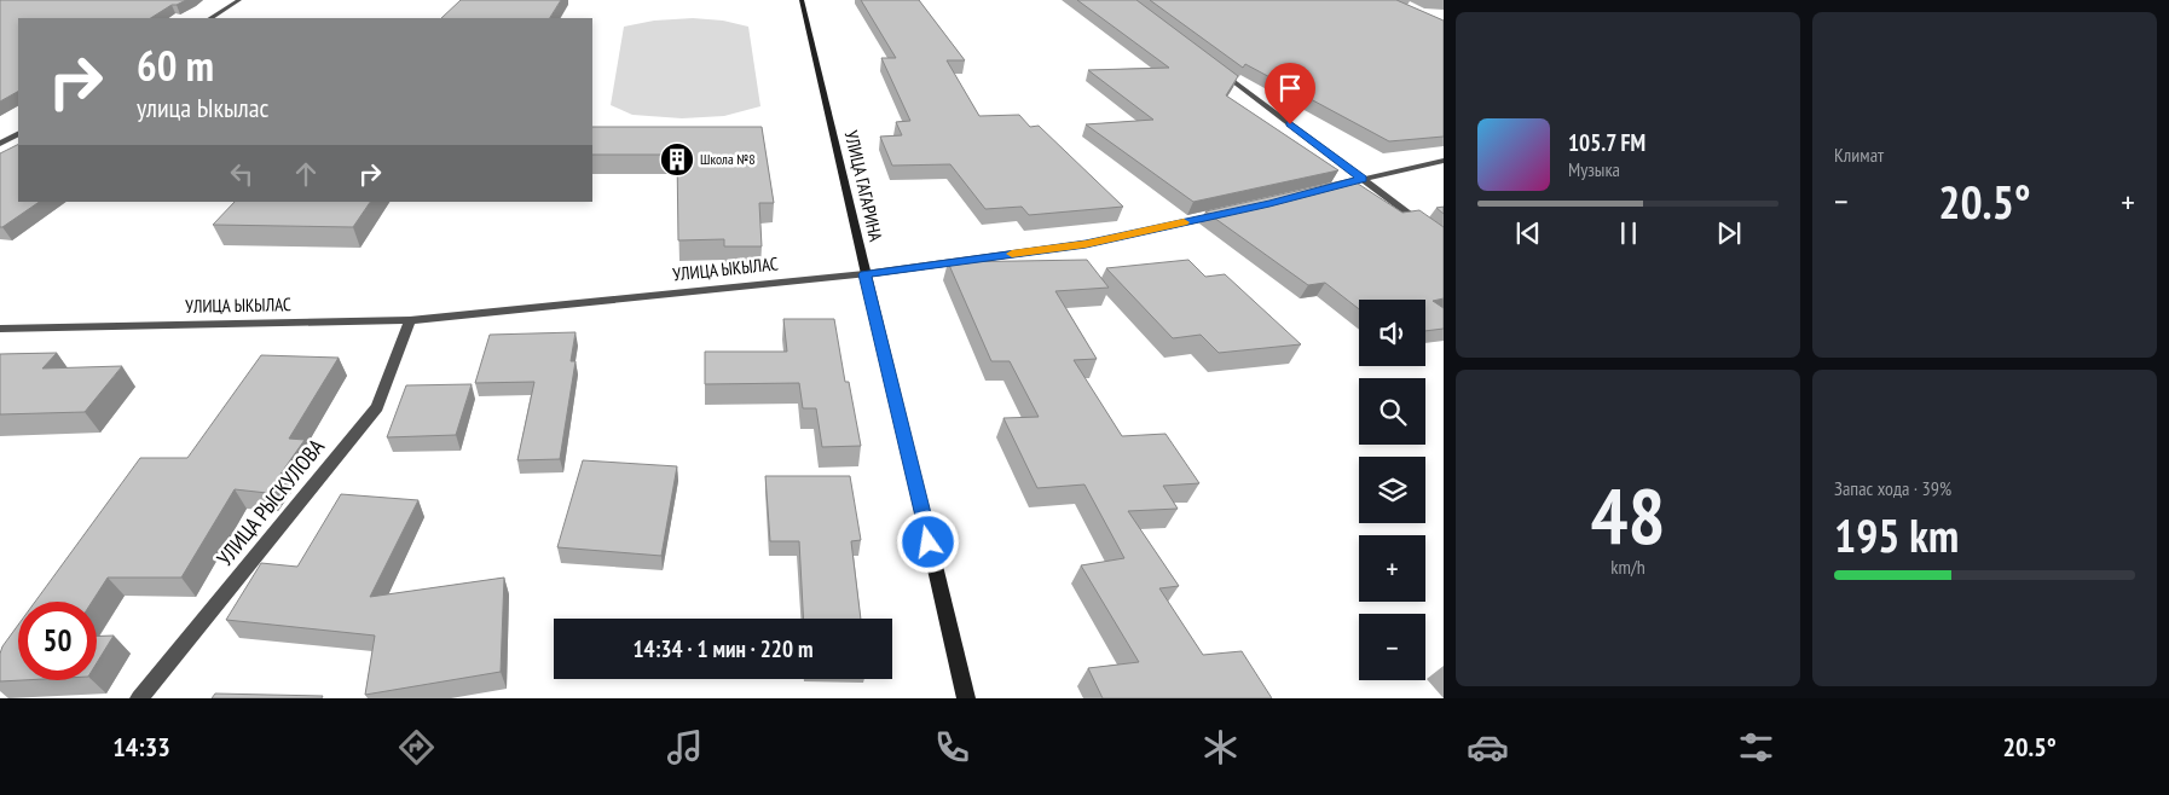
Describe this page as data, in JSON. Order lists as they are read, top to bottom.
{
  "streets": {
    "main road": ["УЛИЦА ГАГАРИНА"],
    "street": ["УЛИЦА ЫКЫЛАС", "УЛИЦА РЫСКУЛОВА"]
  },
  "crossings": [
    ["УЛИЦА ГАГАРИНА", "УЛИЦА ЫКЫЛАС"],
    ["УЛИЦА ЫКЫЛАС", "УЛИЦА РЫСКУЛОВА"]
  ],
  "places": {
    "building": ["Школа №8"]
  },
  "page": {
    "tile": [
      "Климат",
      ["48", "km/h"],
      ["Запас хода · 39%", "195 km"]
    ],
    "turn": ["60 m", "улица Ыкылас"],
    "song": ["105.7 FM", "Музыка"],
    "heat": ["−", "20.5°", "+"],
    "map_buttons": ["+", "−"],
    "limit": "50",
    "trip": "14:34 · 1 мин · 220 m",
    "tabs": ["14:33", "20.5°"]
  }
}
